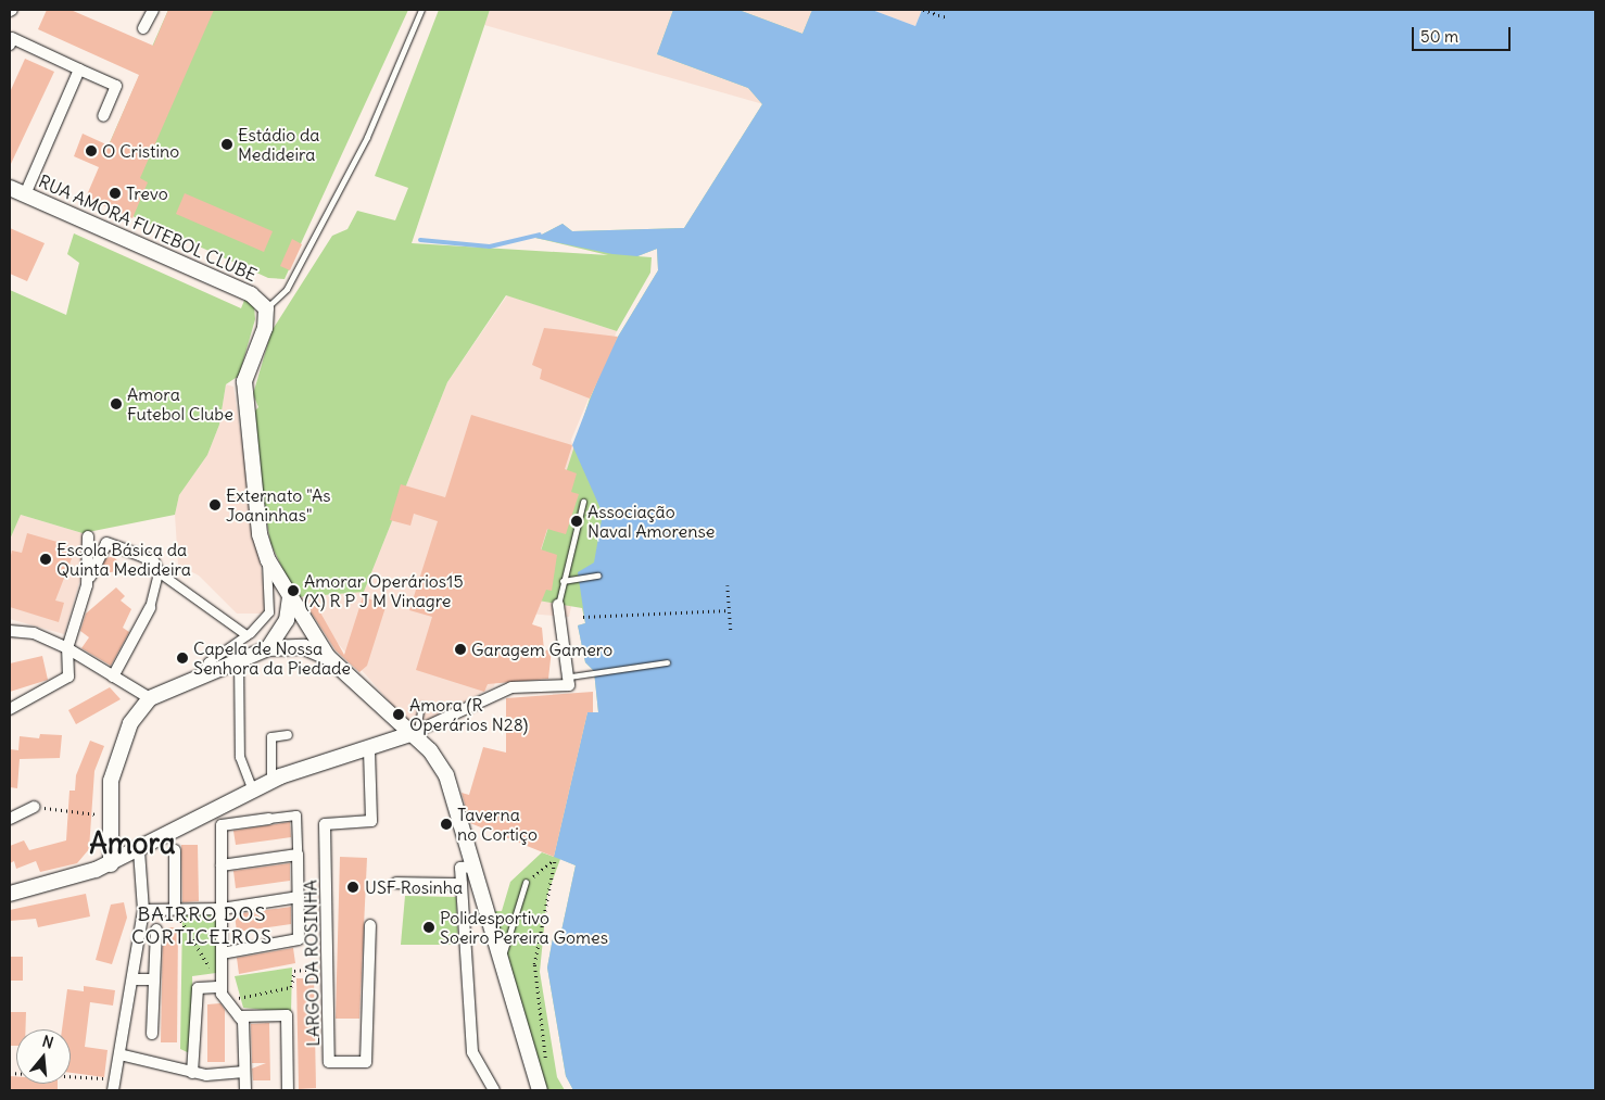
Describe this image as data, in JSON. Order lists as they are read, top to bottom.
{
  "streets": {
    "street": ["RUA AMORA FUTEBOL CLUBE", "LARGO DA ROSINHA"]
  },
  "districts": ["Amora", "BAIRRO DOS CORTICEIROS"],
  "places": [
    "Estádio da Medideira",
    "O Cristino",
    "Trevo",
    "Amora Futebol Clube",
    "Externato \"As Joaninhas\"",
    "Associação Naval Amorense",
    "Escola Básica da Quinta Medideira",
    "Amorar Operários15 (X) R P J M Vinagre",
    "Garagem Gamero",
    "Capela de Nossa Senhora da Piedade",
    "Amora (R Operários N28)",
    "Taverna no Cortiço",
    "USF Rosinha",
    "Polidesportivo Soeiro Pereira Gomes"
  ],
  "scale_bar": "50 m",
  "north": "top"
}
